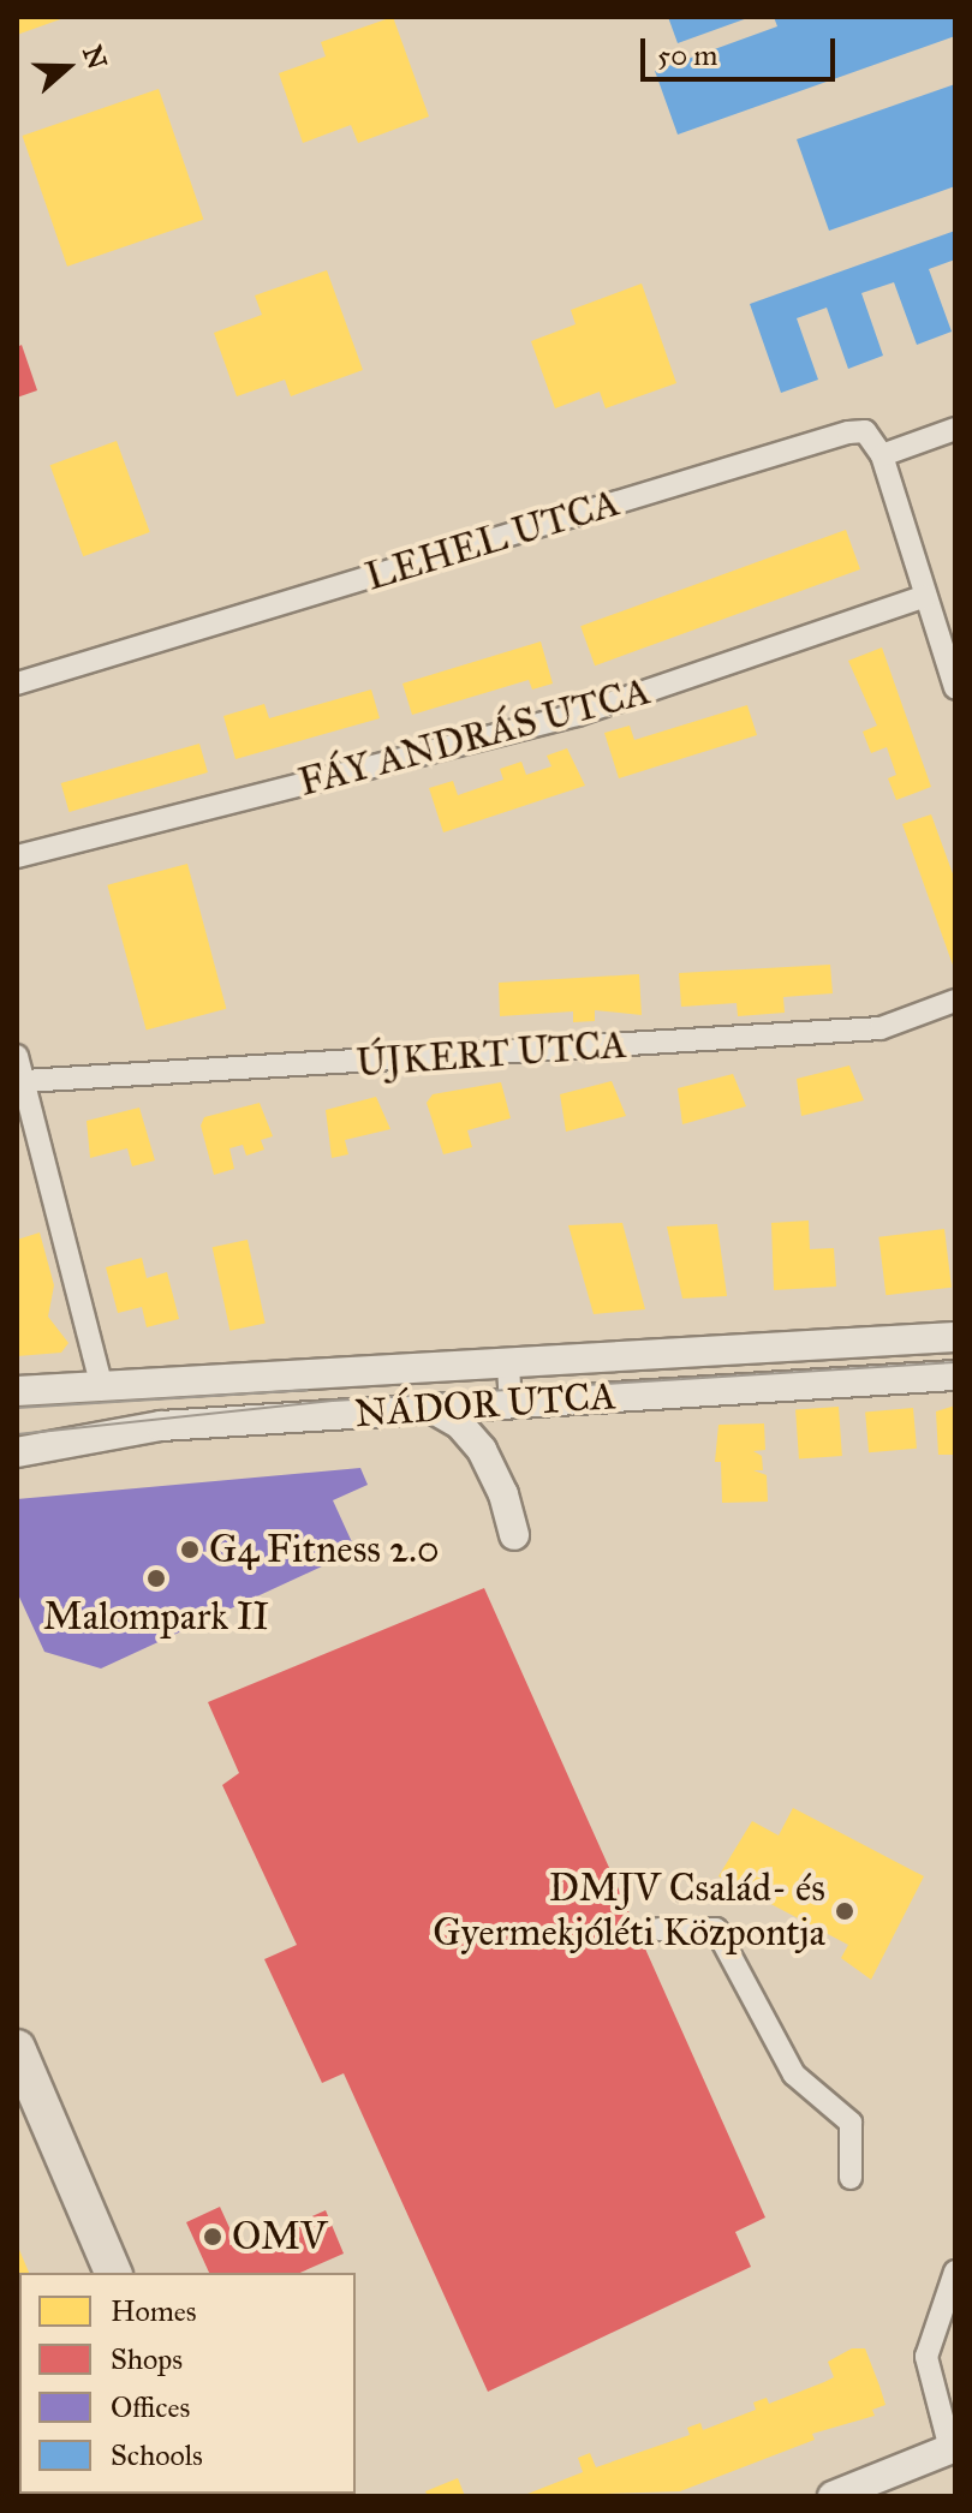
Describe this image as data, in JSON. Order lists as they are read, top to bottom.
{
  "streets": {
    "street": [
      "LEHEL UTCA",
      "FÁY ANDRÁS UTCA",
      "ÚJKERT UTCA",
      "NÁDOR UTCA"
    ]
  },
  "places": [
    "G4 Fitness 2.0",
    "Malompark II",
    "DMJV Család- és Gyermekjóléti Központja",
    "OMV"
  ],
  "legend": [
    "Homes",
    "Shops",
    "Offices",
    "Schools"
  ],
  "scale_bar": "50 m",
  "north": "right"
}
